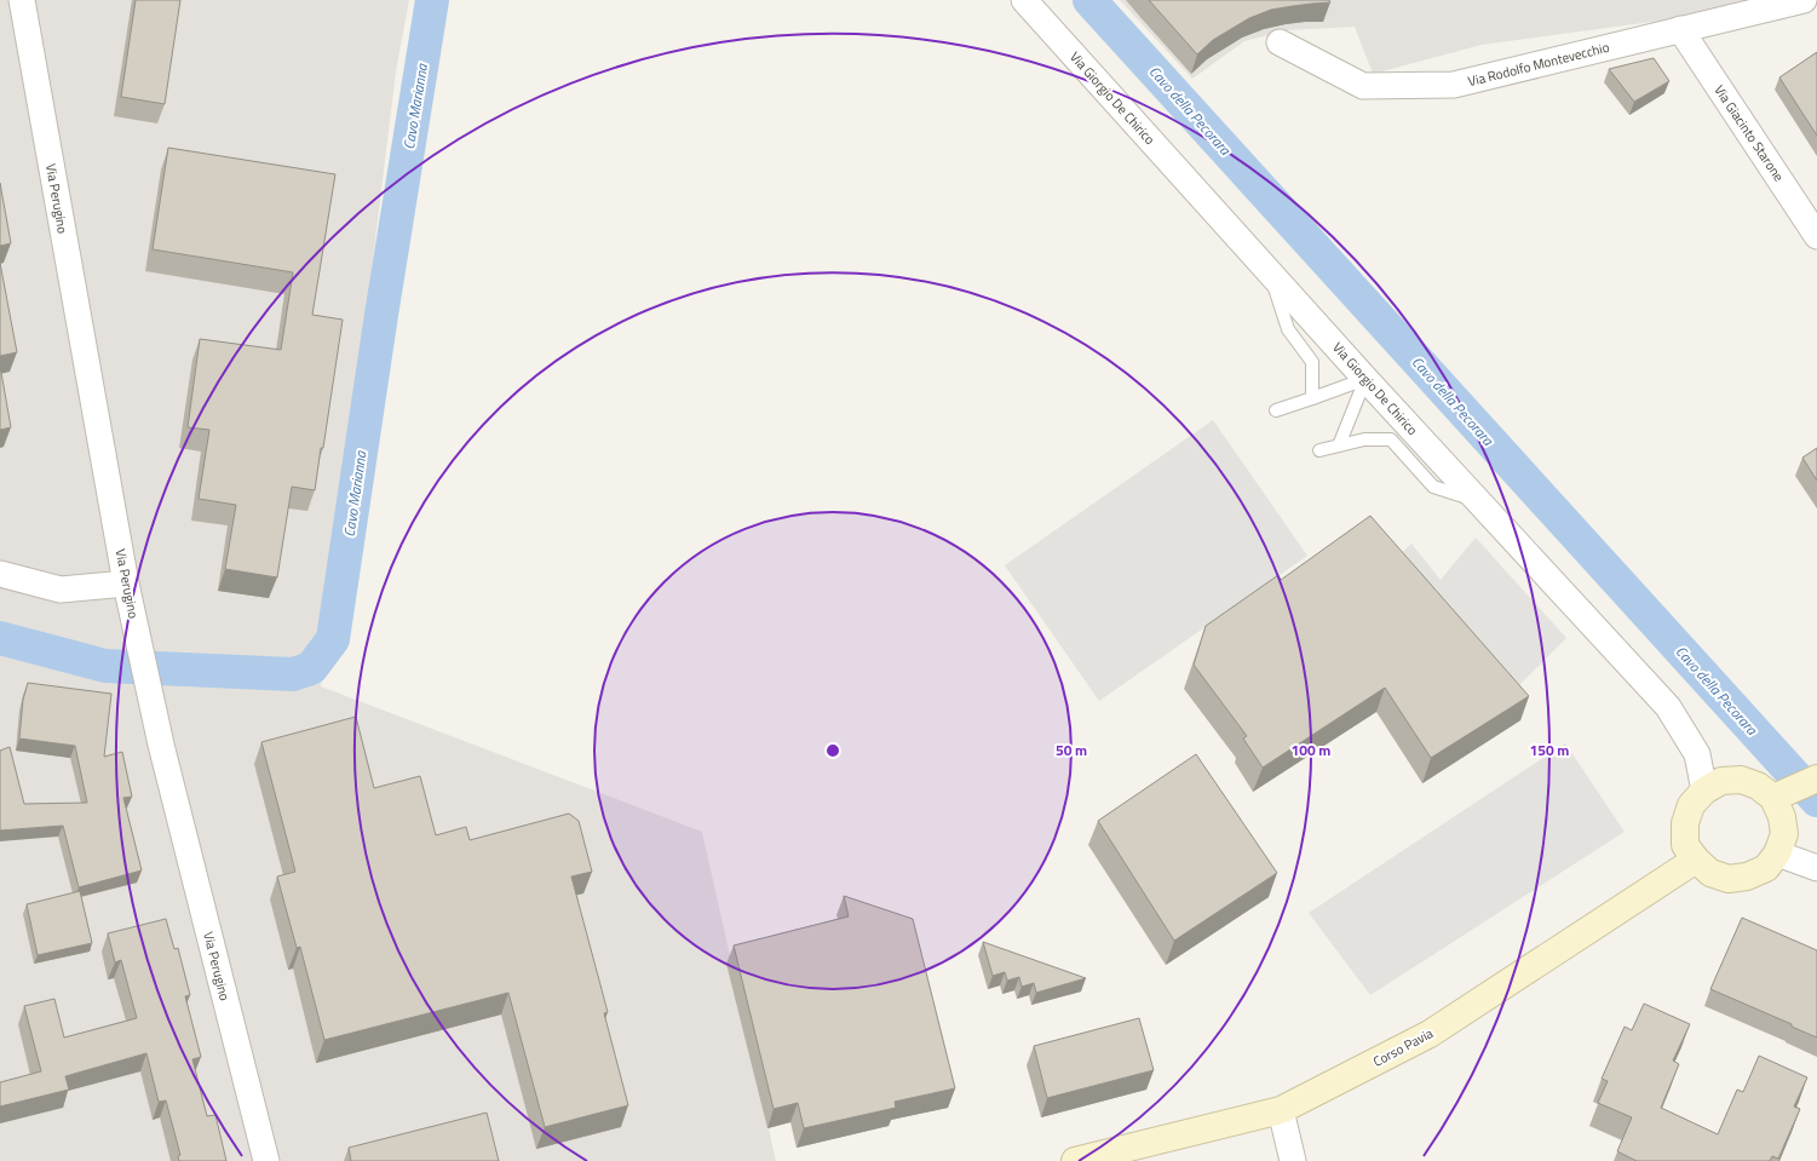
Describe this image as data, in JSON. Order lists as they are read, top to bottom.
{
  "streets": {
    "street": [
      "Via Rodolfo Montevecchio",
      "Via Giorgio De Chirico",
      "Via Giacinto Starone",
      "Via Perugino",
      "Corso Pavia"
    ]
  },
  "crossings": [
    ["Via Rodolfo Montevecchio", "Via Giacinto Starone"],
    ["Via Giorgio De Chirico", "Corso Pavia"]
  ],
  "water": ["Cavo Marianna", "Cavo della Pecorara"],
  "rings": ["50 m", "100 m", "150 m"]
}
